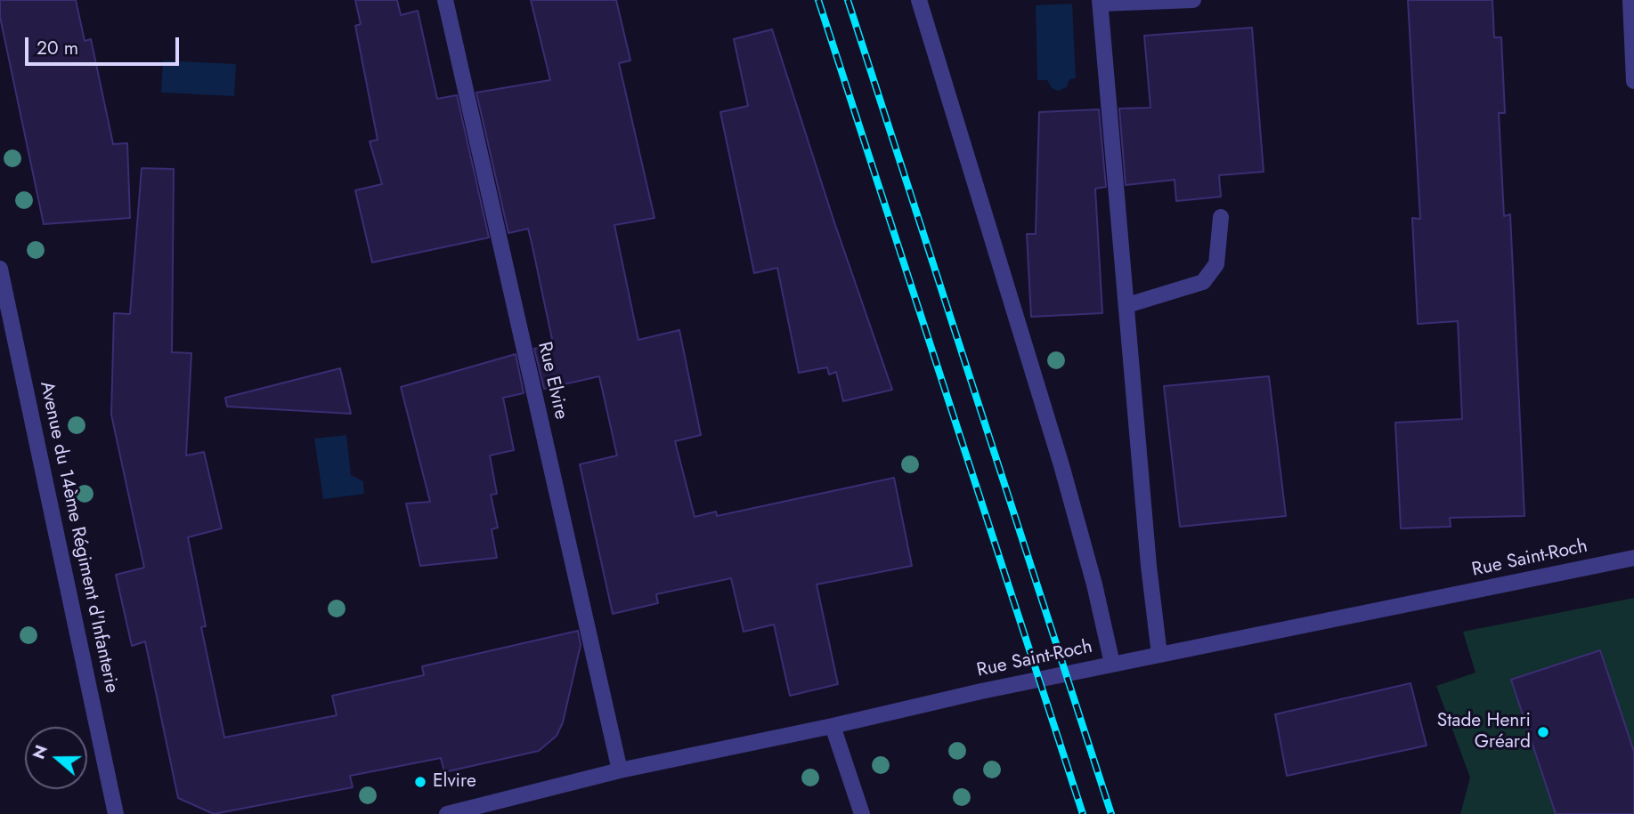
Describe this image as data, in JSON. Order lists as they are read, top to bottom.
{
  "streets": {
    "street": ["Rue Elvire", "Avenue du 14ème Régiment d'Infanterie", "Rue Saint-Roch"]
  },
  "crossings": [
    ["Rue Elvire", "Rue Saint-Roch"]
  ],
  "places": ["Stade Henri Gréard", "Elvire"],
  "scale_bar": "20 m",
  "north": "left"
}
